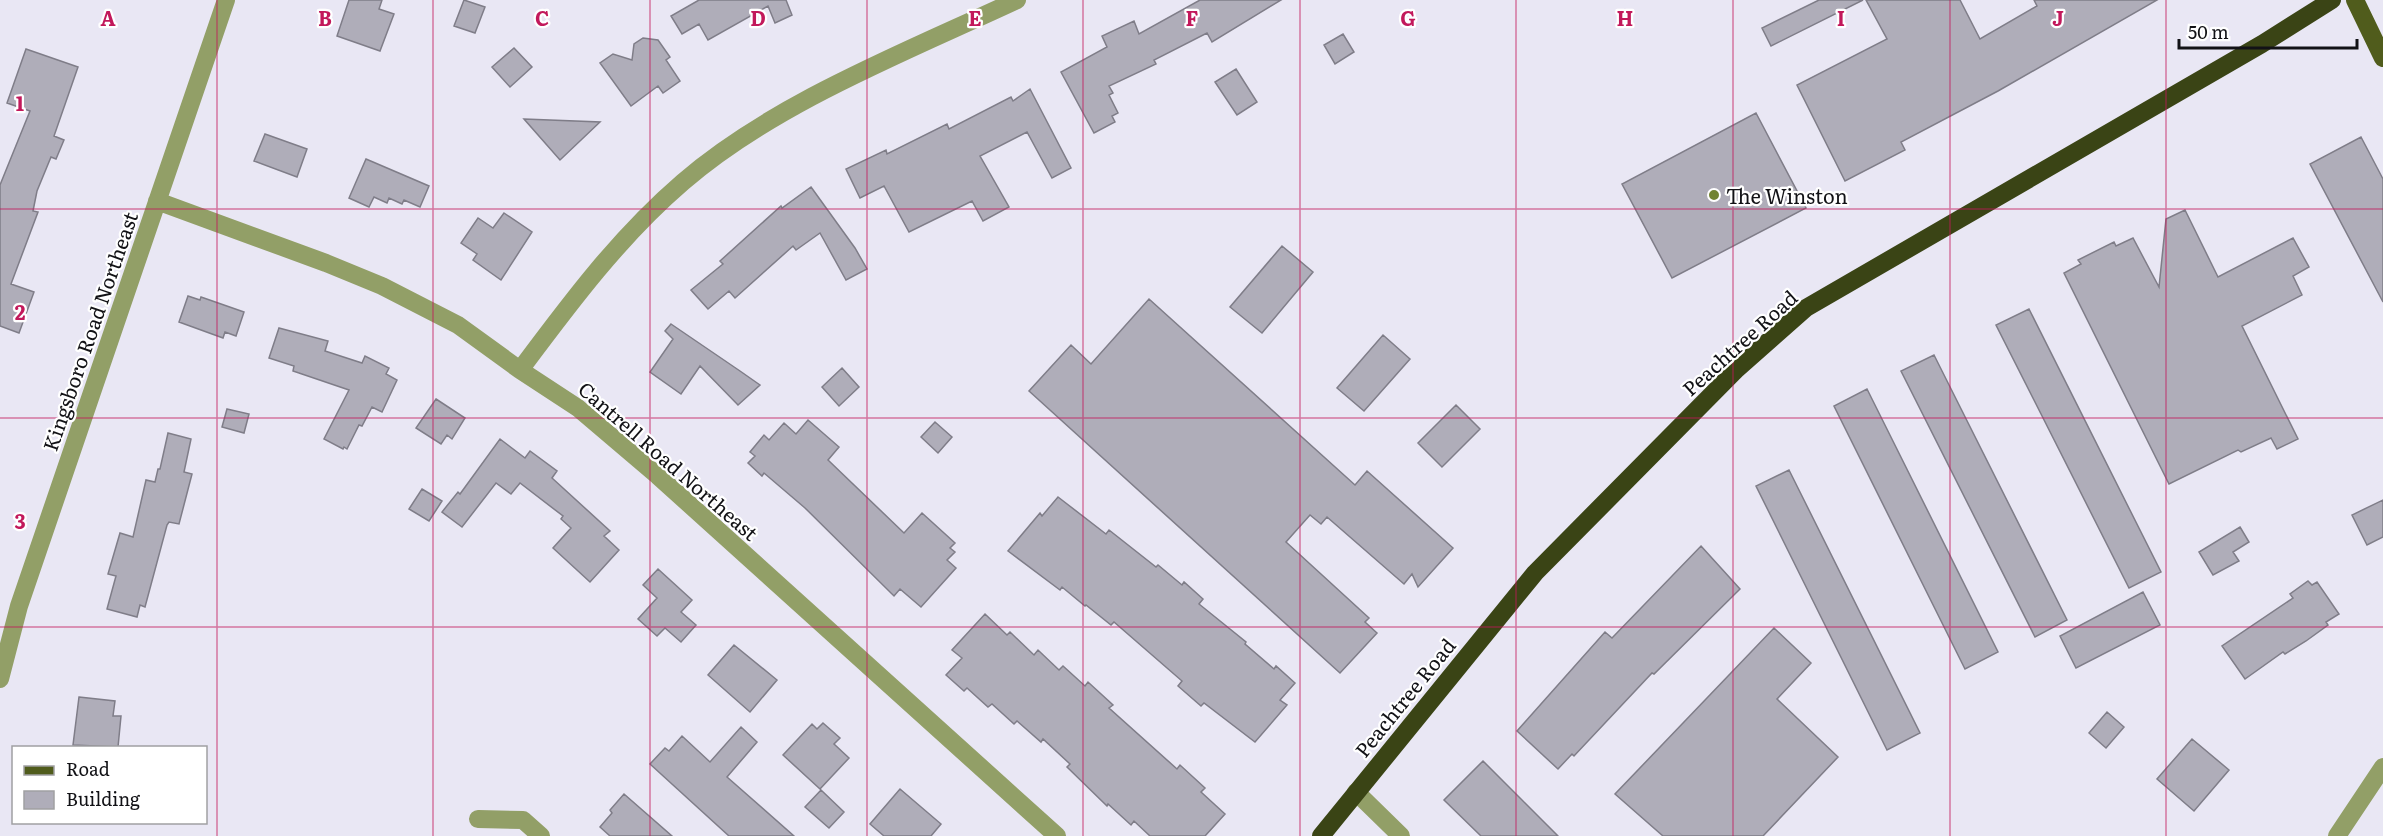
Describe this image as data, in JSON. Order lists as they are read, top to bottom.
{
  "streets": {
    "highway": ["Peachtree Road"],
    "street": ["Kingsboro Road Northeast", "Cantrell Road Northeast"]
  },
  "crossings": [
    ["Kingsboro Road Northeast", "Cantrell Road Northeast"]
  ],
  "places": ["The Winston"],
  "legend": ["Road", "Building"],
  "scale_bar": "50 m",
  "grid": {
    "columns": [
      "A",
      "B",
      "C",
      "D",
      "E",
      "F",
      "G",
      "H",
      "I",
      "J"
    ],
    "rows": ["1", "2", "3"]
  }
}
